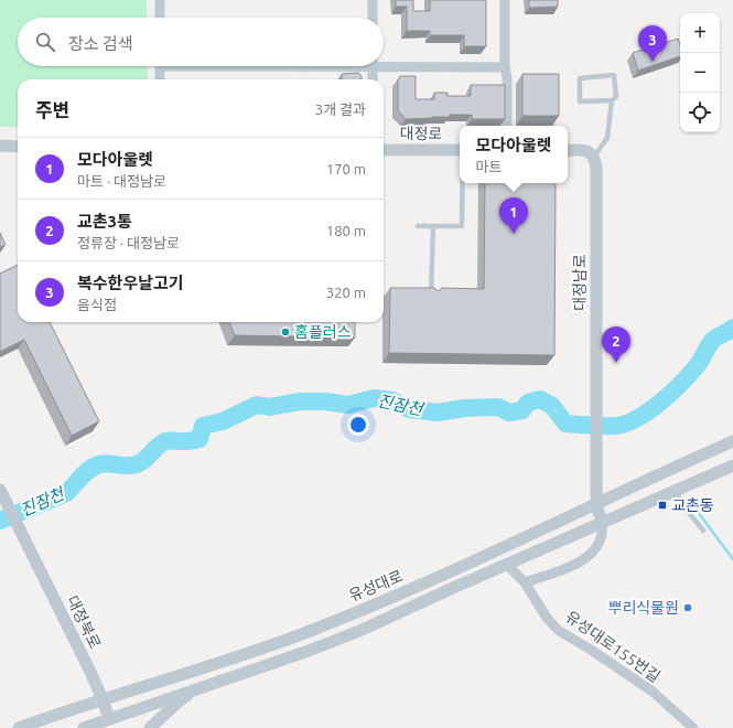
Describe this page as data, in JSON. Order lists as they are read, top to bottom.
{
  "streets": {
    "street": [
      "대정로",
      "대정남로",
      "유성대로",
      "대정북로",
      "유성대로155번길"
    ]
  },
  "crossings": [
    ["대정남로", "유성대로"],
    ["유성대로", "대정북로"]
  ],
  "water": ["진잠천"],
  "places": {
    "other": ["홈플러스", "뿌리식물원"],
    "transit": ["교촌동"]
  },
  "page": {
    "map_buttons": ["+", "−"],
    "search": "장소 검색",
    "pins": ["3", "1", "2"],
    "heading": ["주변", "3개 결과"],
    "popup": ["모다아울렛", "마트"],
    "list": [
      {
        "mark": "1",
        "name": "모다아울렛",
        "note": "마트 · 대정남로",
        "value": "170 m"
      },
      {
        "mark": "2",
        "name": "교촌3통",
        "note": "정류장 · 대정남로",
        "value": "180 m"
      },
      {
        "mark": "3",
        "name": "복수한우날고기",
        "note": "음식점",
        "value": "320 m"
      }
    ]
  }
}
